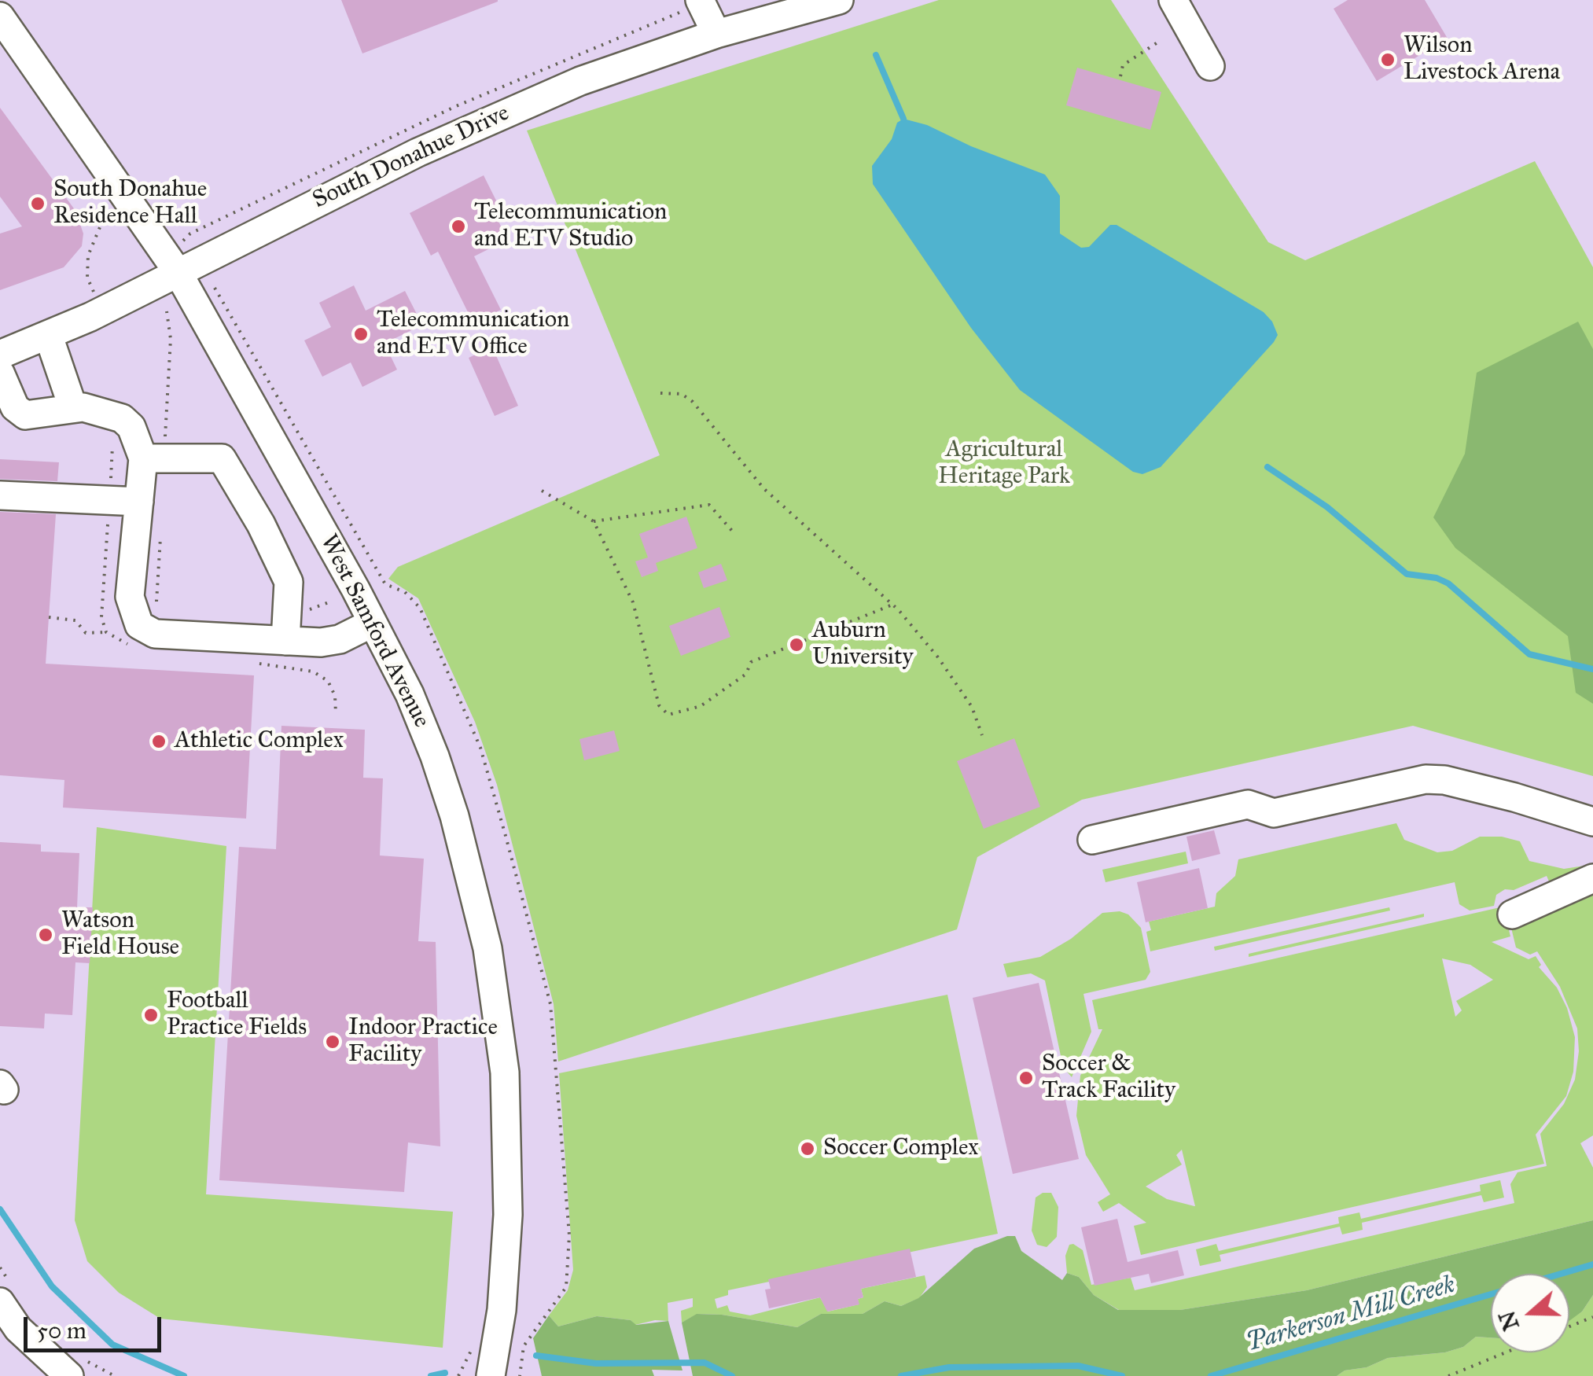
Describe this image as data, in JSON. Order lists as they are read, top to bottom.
{
  "streets": {
    "street": ["South Donahue Drive", "West Samford Avenue"]
  },
  "crossings": [
    ["South Donahue Drive", "West Samford Avenue"]
  ],
  "water": ["Parkerson Mill Creek"],
  "parks": ["Agricultural Heritage Park"],
  "places": [
    "Wilson Livestock Arena",
    "South Donahue Residence Hall",
    "Telecommunication and ETV Studio",
    "Telecommunication and ETV Office",
    "Auburn University",
    "Athletic Complex",
    "Watson Field House",
    "Football Practice Fields",
    "Indoor Practice Facility",
    "Soccer & Track Facility",
    "Soccer Complex"
  ],
  "scale_bar": "50 m",
  "north": "left"
}
